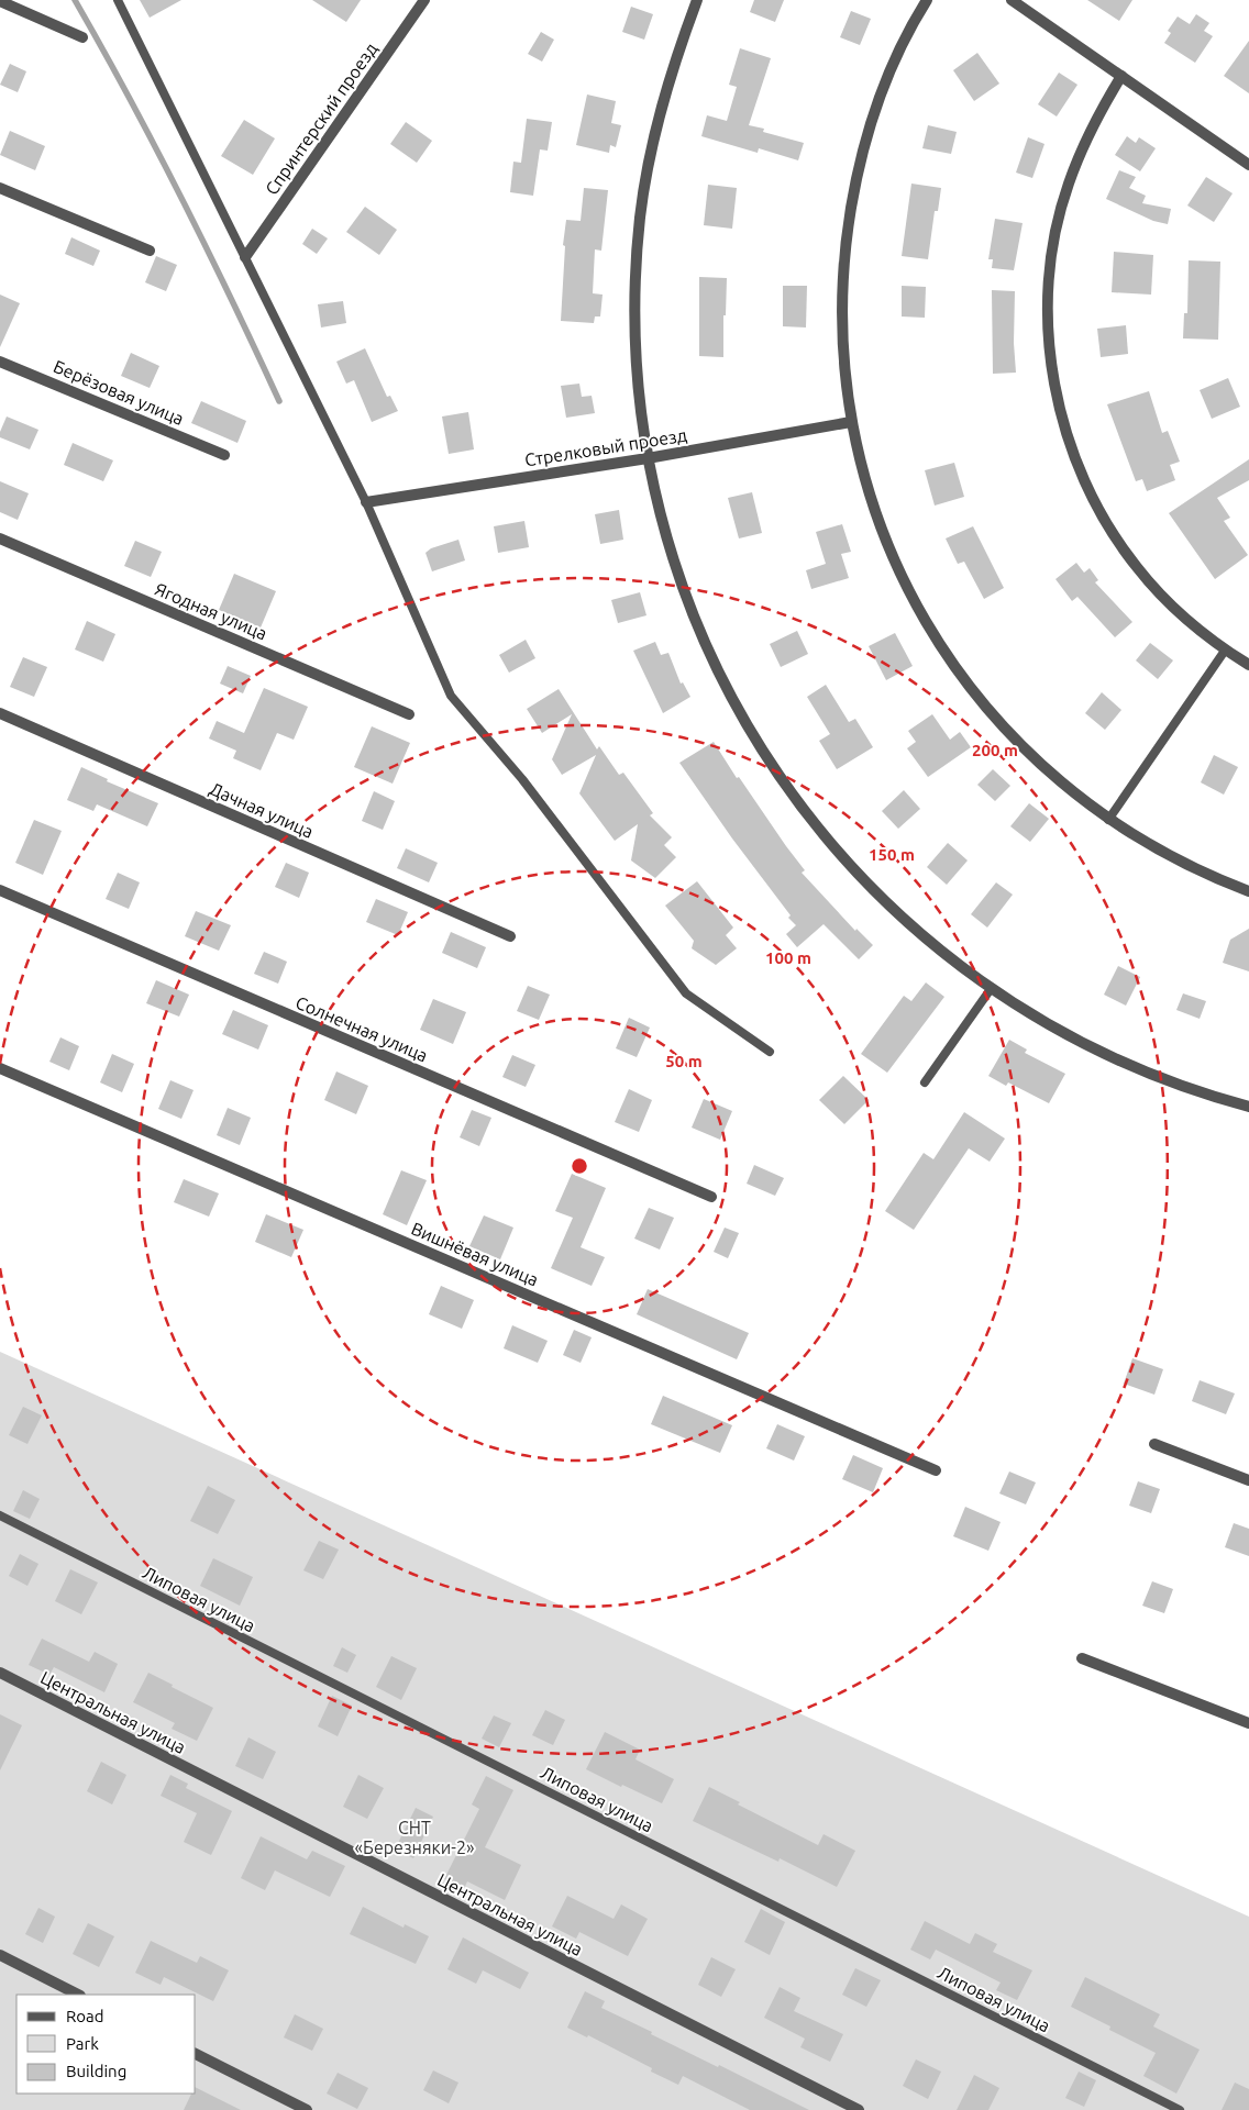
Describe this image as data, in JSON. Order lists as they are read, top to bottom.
{
  "streets": {
    "street": [
      "Спринтерский проезд",
      "Берёзовая улица",
      "Стрелковый проезд",
      "Ягодная улица",
      "Дачная улица",
      "Солнечная улица",
      "Вишнёвая улица",
      "Центральная улица"
    ],
    "lane": ["Липовая улица"]
  },
  "parks": ["СНТ «Березняки-2»"],
  "legend": ["Road", "Park", "Building"],
  "rings": [
    "200 m",
    "150 m",
    "100 m",
    "50 m"
  ]
}
